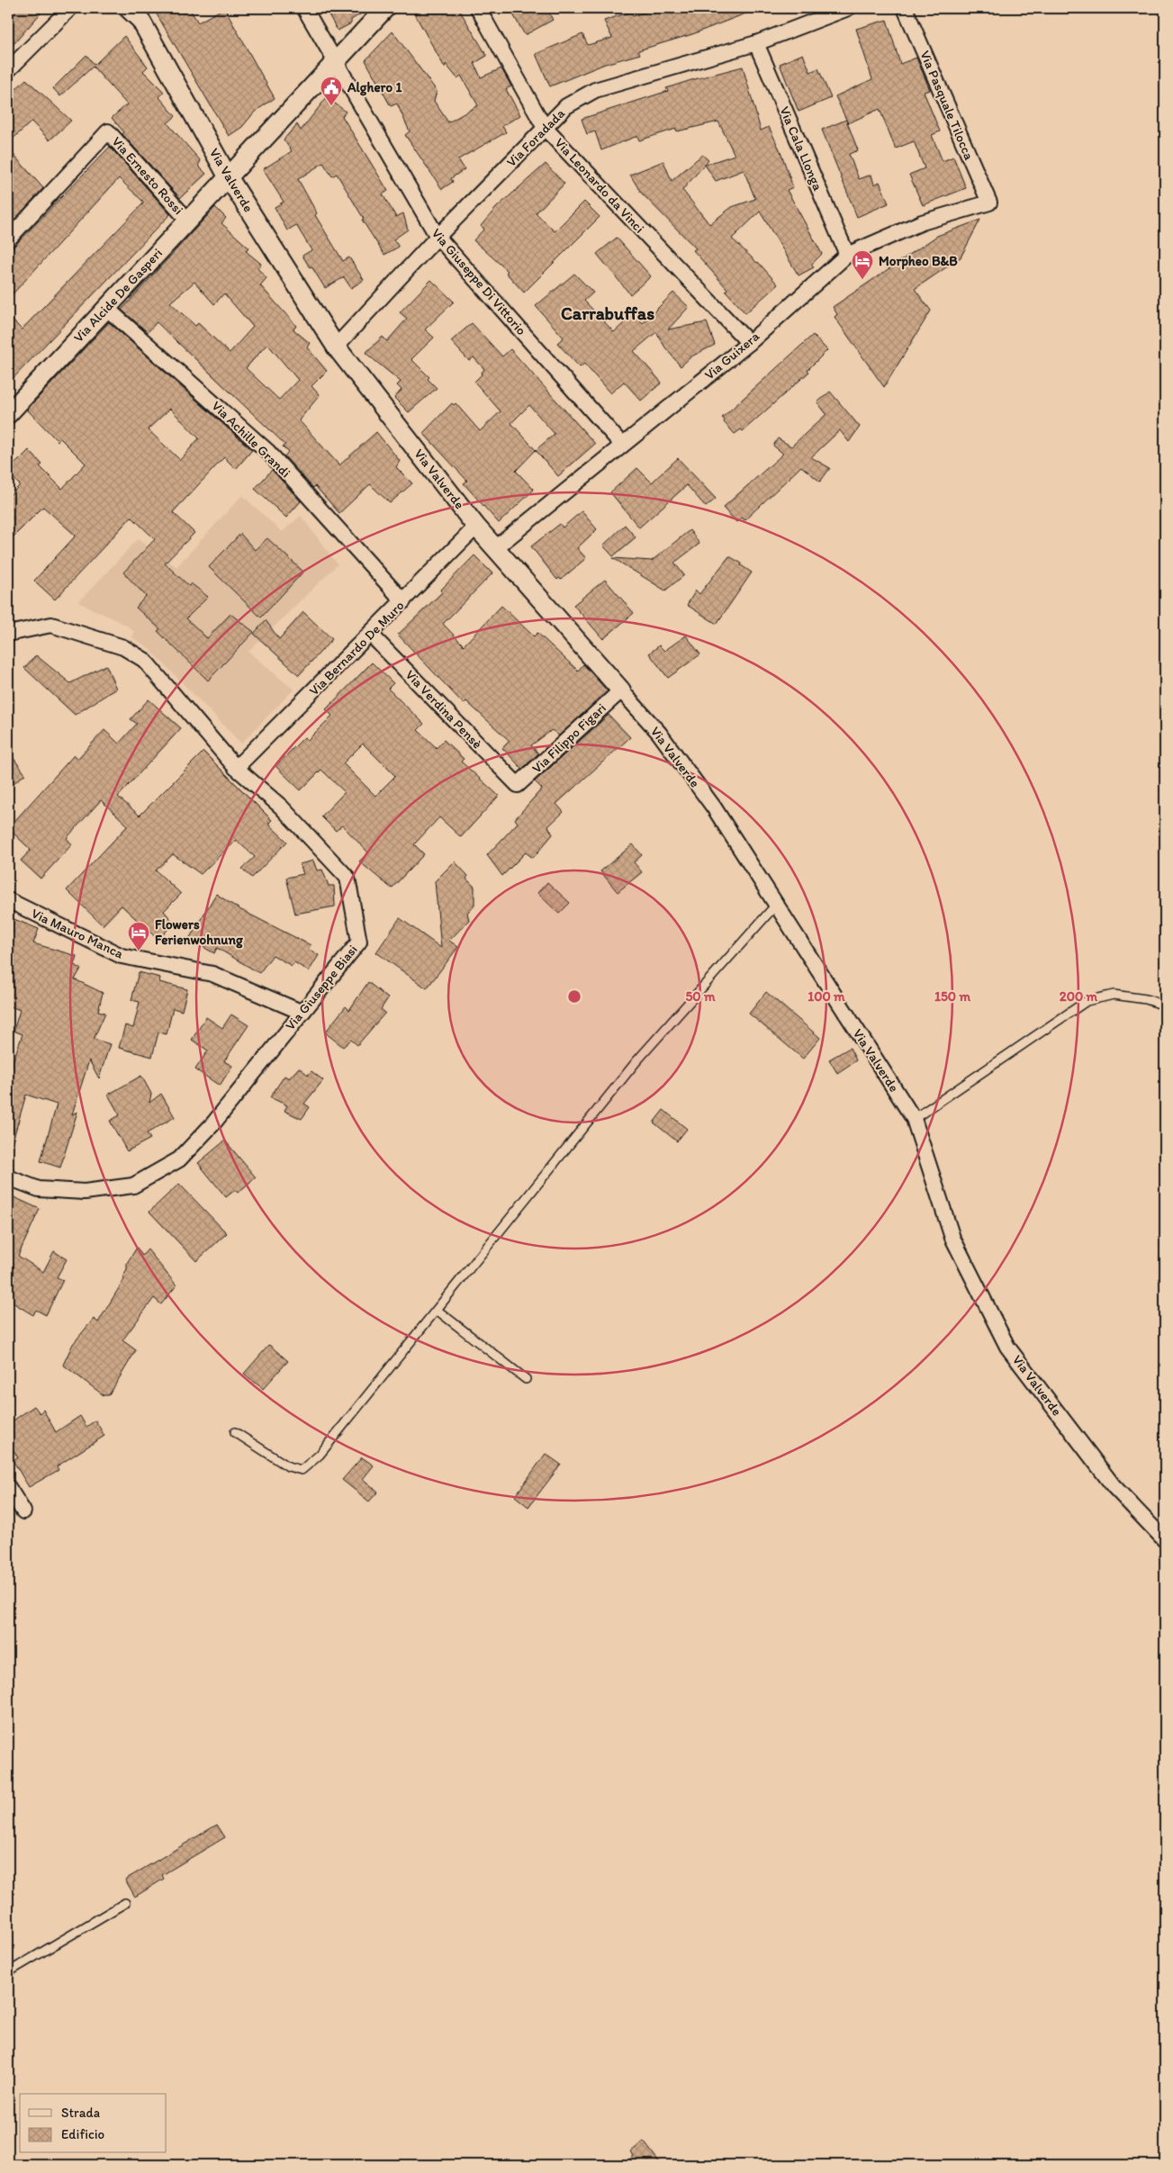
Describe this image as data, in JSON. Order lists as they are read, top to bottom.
{
  "streets": {
    "street": [
      "Via Pasquale Tilocca",
      "Via Foradada",
      "Via Cala Llonga",
      "Via Ernesto Rossi",
      "Via Valverde",
      "Via Leonardo da Vinci",
      "Via Giuseppe Di Vittorio",
      "Via Alcide De Gasperi",
      "Via Guixera",
      "Via Achille Grandi",
      "Via Bernardo De Muro",
      "Via Verdina Pensè",
      "Via Filippo Figari",
      "Via Mauro Manca",
      "Via Giuseppe Biasi"
    ]
  },
  "crossings": [
    ["Via Pasquale Tilocca", "Via Guixera"],
    ["Via Foradada", "Via Cala Llonga"],
    ["Via Foradada", "Via Valverde"],
    ["Via Foradada", "Via Leonardo da Vinci"],
    ["Via Foradada", "Via Giuseppe Di Vittorio"],
    ["Via Cala Llonga", "Via Guixera"],
    ["Via Ernesto Rossi", "Via Alcide De Gasperi"],
    ["Via Valverde", "Via Alcide De Gasperi"],
    ["Via Valverde", "Via Guixera"],
    ["Via Valverde", "Via Bernardo De Muro"],
    ["Via Valverde", "Via Filippo Figari"],
    ["Via Leonardo da Vinci", "Via Guixera"],
    ["Via Giuseppe Di Vittorio", "Via Alcide De Gasperi"],
    ["Via Giuseppe Di Vittorio", "Via Guixera"],
    ["Via Alcide De Gasperi", "Via Achille Grandi"],
    ["Via Achille Grandi", "Via Bernardo De Muro"],
    ["Via Bernardo De Muro", "Via Verdina Pensè"],
    ["Via Bernardo De Muro", "Via Giuseppe Biasi"],
    ["Via Verdina Pensè", "Via Filippo Figari"],
    ["Via Mauro Manca", "Via Giuseppe Biasi"]
  ],
  "districts": ["Carrabuffas"],
  "places": {
    "public building": ["Alghero 1"],
    "hotel": ["Morpheo B&B", "Flowers Ferienwohnung"]
  },
  "legend": ["Strada", "Edificio"],
  "rings": [
    "50 m",
    "100 m",
    "150 m",
    "200 m"
  ]
}
